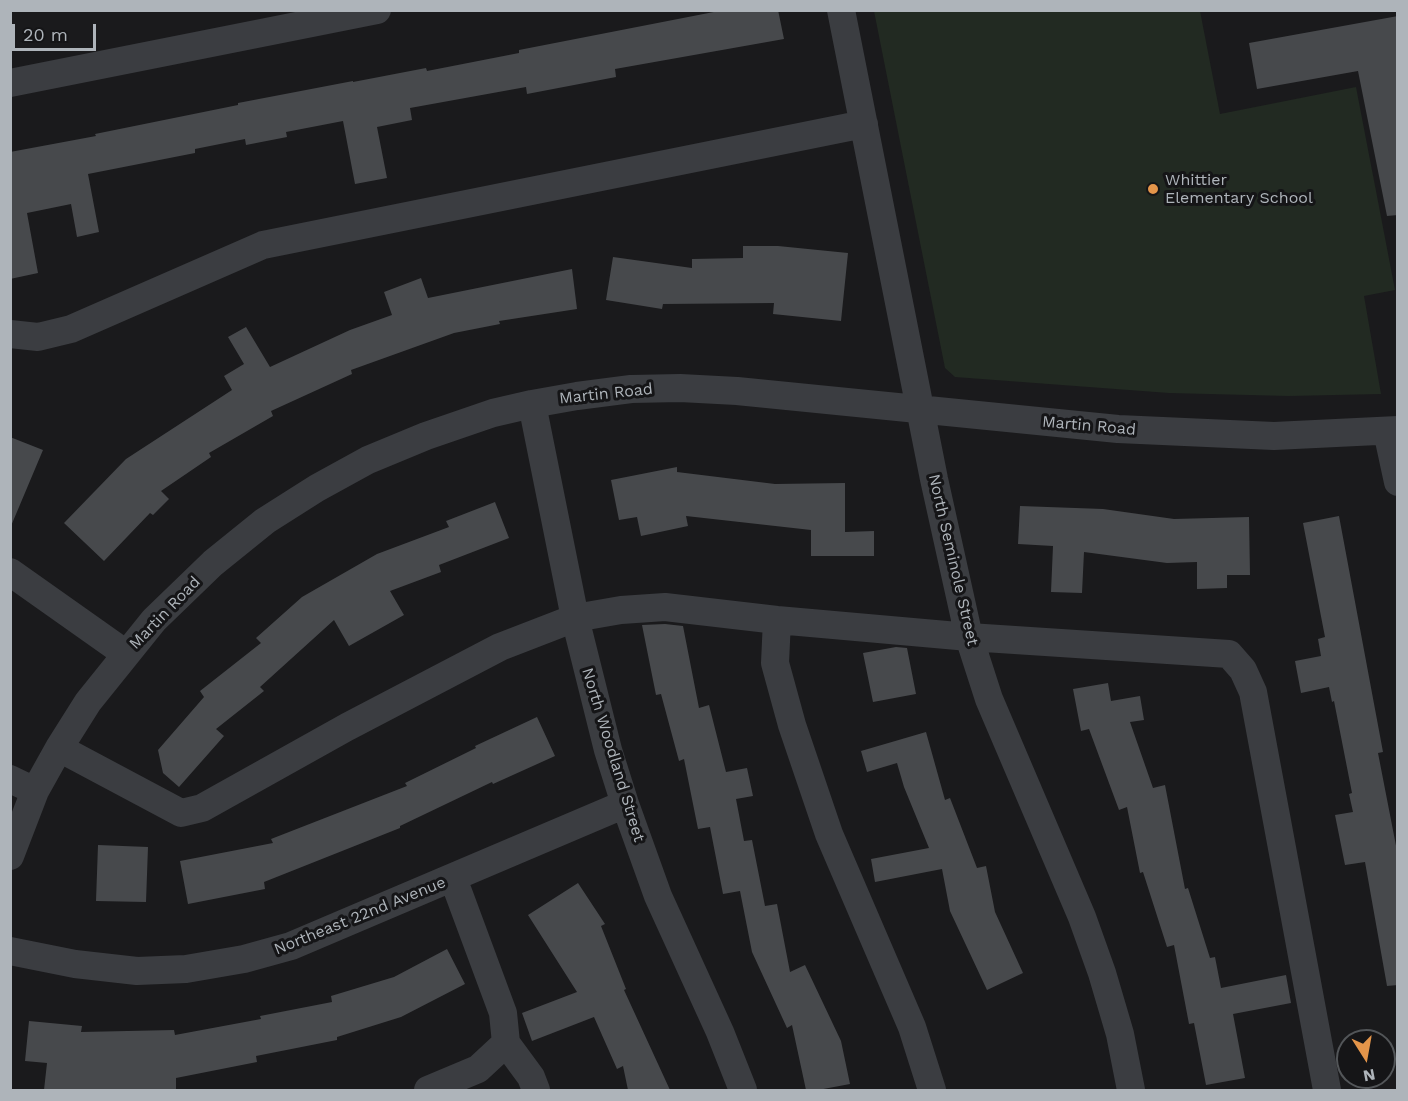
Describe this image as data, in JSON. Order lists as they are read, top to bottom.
{
  "streets": {
    "street": [
      "Martin Road",
      "North Seminole Street",
      "North Woodland Street",
      "Northeast 22nd Avenue"
    ]
  },
  "crossings": [
    ["Martin Road", "North Seminole Street"],
    ["Martin Road", "North Woodland Street"],
    ["North Woodland Street", "Northeast 22nd Avenue"]
  ],
  "places": ["Whittier Elementary School"],
  "scale_bar": "20 m",
  "north": "bottom"
}
